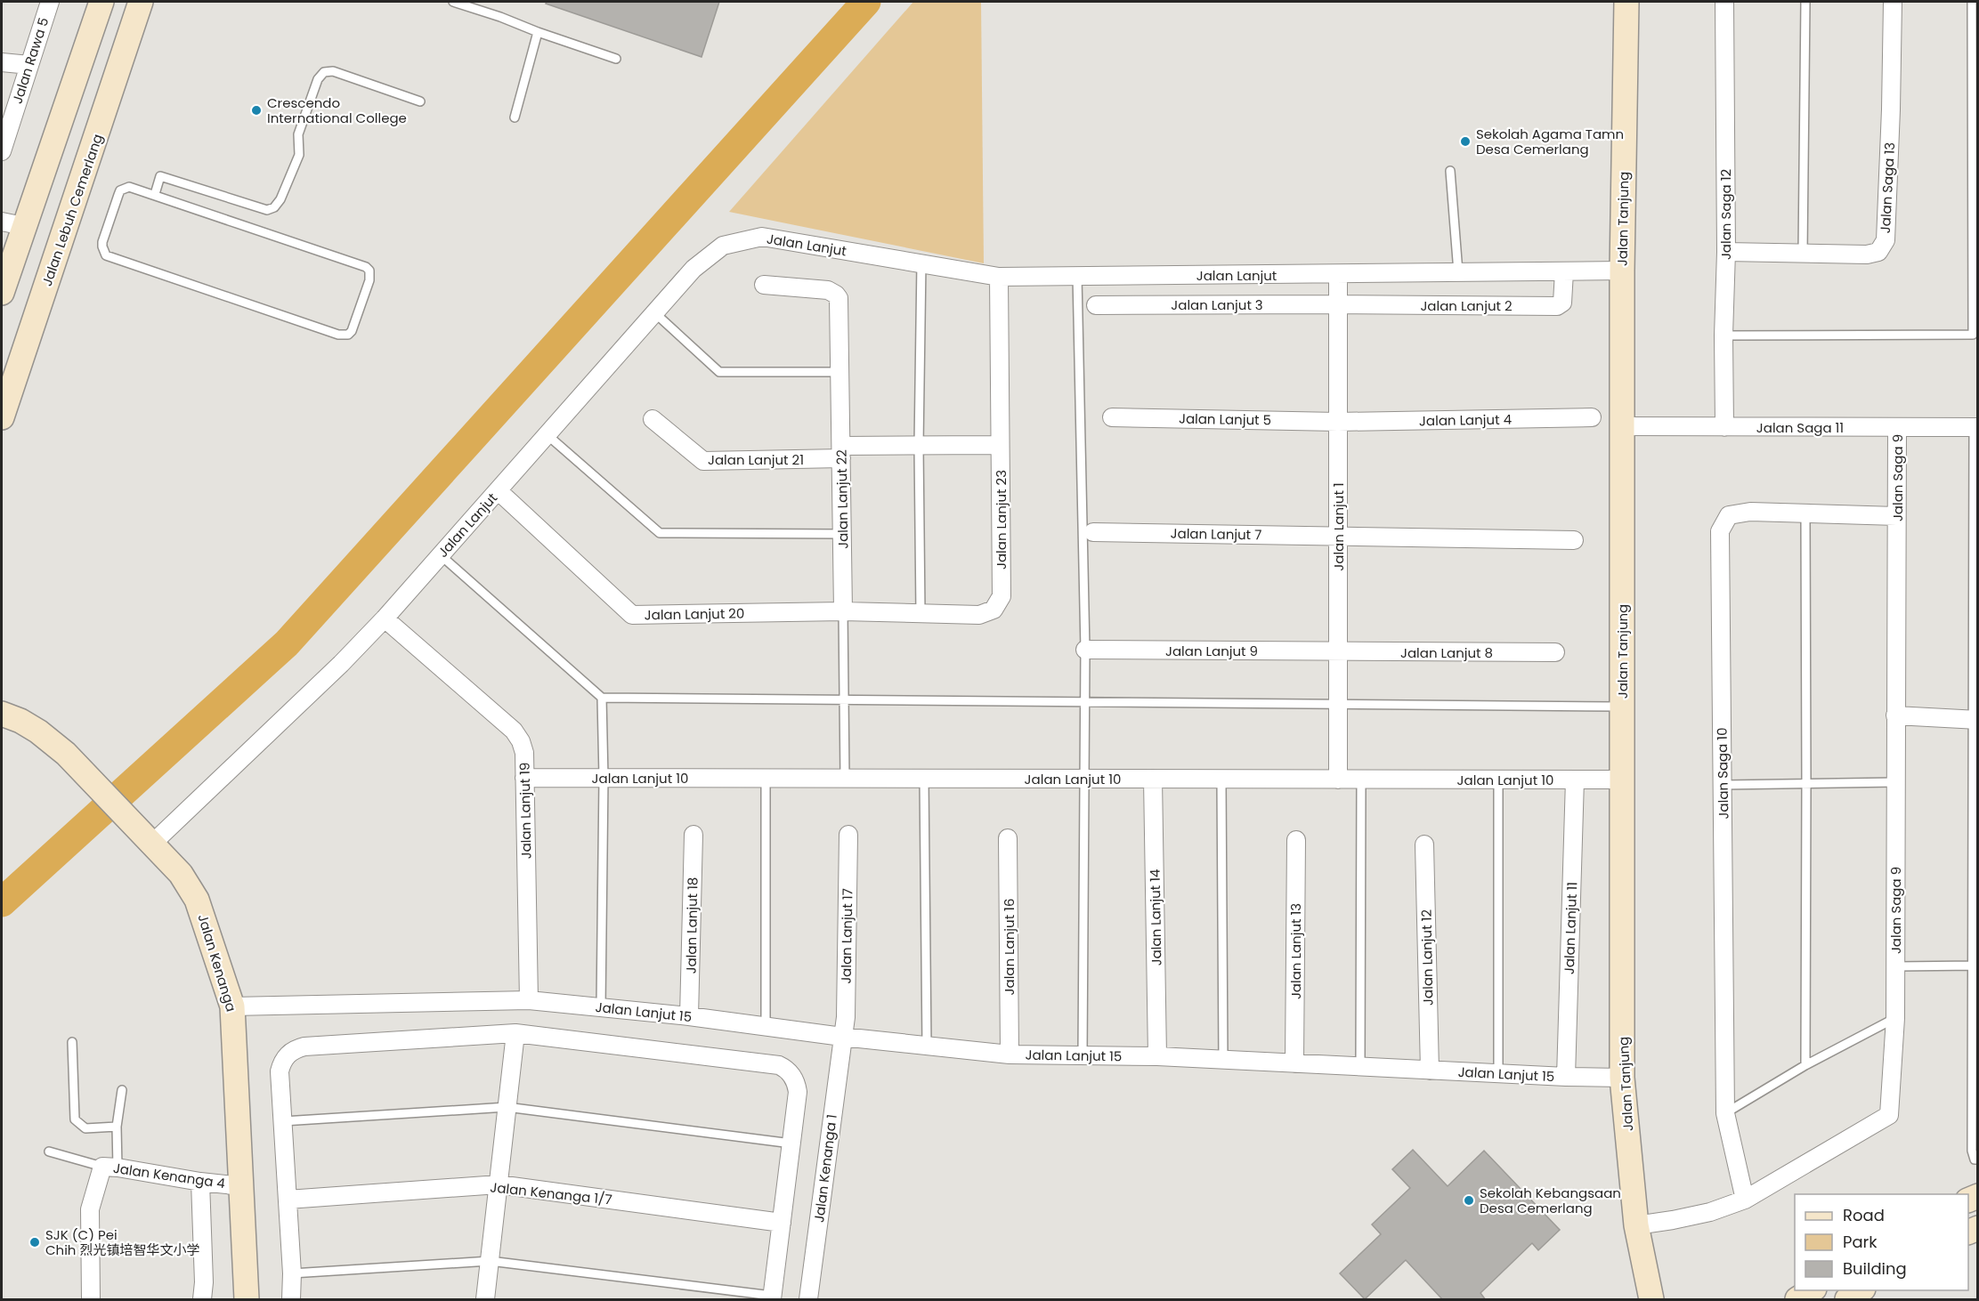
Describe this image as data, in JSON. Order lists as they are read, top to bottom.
{
  "streets": {
    "street": [
      "Jalan Rawa 5",
      "Jalan Saga 13",
      "Jalan Lebuh Cemerlang",
      "Jalan Saga 12",
      "Jalan Tanjung",
      "Jalan Lanjut",
      "Jalan Lanjut 3",
      "Jalan Lanjut 2",
      "Jalan Lanjut 5",
      "Jalan Lanjut 4",
      "Jalan Saga 11",
      "Jalan Lanjut 21",
      "Jalan Saga 9",
      "Jalan Lanjut 22",
      "Jalan Lanjut 23",
      "Jalan Lanjut 1",
      "Jalan Lanjut 7",
      "Jalan Lanjut 20",
      "Jalan Lanjut 9",
      "Jalan Lanjut 8",
      "Jalan Saga 10",
      "Jalan Lanjut 10",
      "Jalan Lanjut 19",
      "Jalan Lanjut 14",
      "Jalan Lanjut 18",
      "Jalan Lanjut 11",
      "Jalan Lanjut 17",
      "Jalan Lanjut 16",
      "Jalan Lanjut 13",
      "Jalan Lanjut 12",
      "Jalan Kenanga",
      "Jalan Lanjut 15",
      "Jalan Kenanga 1",
      "Jalan Kenanga 4",
      "Jalan Kenanga 1/7"
    ]
  },
  "crossings": [
    ["Jalan Saga 13", "Jalan Saga 12"],
    ["Jalan Saga 12", "Jalan Saga 11"],
    ["Jalan Tanjung", "Jalan Lanjut"],
    ["Jalan Tanjung", "Jalan Saga 11"],
    ["Jalan Tanjung", "Jalan Saga 9"],
    ["Jalan Tanjung", "Jalan Lanjut 10"],
    ["Jalan Tanjung", "Jalan Lanjut 15"],
    ["Jalan Lanjut", "Jalan Lanjut 2"],
    ["Jalan Lanjut", "Jalan Lanjut 23"],
    ["Jalan Lanjut", "Jalan Lanjut 1"],
    ["Jalan Lanjut", "Jalan Lanjut 20"],
    ["Jalan Lanjut", "Jalan Lanjut 19"],
    ["Jalan Lanjut", "Jalan Kenanga"],
    ["Jalan Lanjut 3", "Jalan Lanjut 2"],
    ["Jalan Lanjut 3", "Jalan Lanjut 1"],
    ["Jalan Lanjut 2", "Jalan Lanjut 1"],
    ["Jalan Lanjut 5", "Jalan Lanjut 4"],
    ["Jalan Lanjut 5", "Jalan Lanjut 1"],
    ["Jalan Lanjut 4", "Jalan Lanjut 1"],
    ["Jalan Saga 11", "Jalan Saga 9"],
    ["Jalan Lanjut 21", "Jalan Lanjut 22"],
    ["Jalan Lanjut 21", "Jalan Lanjut 23"],
    ["Jalan Saga 9", "Jalan Saga 10"],
    ["Jalan Lanjut 22", "Jalan Lanjut 23"],
    ["Jalan Lanjut 22", "Jalan Lanjut 20"],
    ["Jalan Lanjut 22", "Jalan Lanjut 10"],
    ["Jalan Lanjut 23", "Jalan Lanjut 20"],
    ["Jalan Lanjut 1", "Jalan Lanjut 7"],
    ["Jalan Lanjut 1", "Jalan Lanjut 9"],
    ["Jalan Lanjut 1", "Jalan Lanjut 8"],
    ["Jalan Lanjut 1", "Jalan Lanjut 10"],
    ["Jalan Lanjut 9", "Jalan Lanjut 8"],
    ["Jalan Lanjut 10", "Jalan Lanjut 19"],
    ["Jalan Lanjut 10", "Jalan Lanjut 14"],
    ["Jalan Lanjut 10", "Jalan Lanjut 11"],
    ["Jalan Lanjut 19", "Jalan Lanjut 15"],
    ["Jalan Lanjut 14", "Jalan Lanjut 15"],
    ["Jalan Lanjut 18", "Jalan Lanjut 15"],
    ["Jalan Lanjut 11", "Jalan Lanjut 15"],
    ["Jalan Lanjut 17", "Jalan Lanjut 15"],
    ["Jalan Lanjut 17", "Jalan Kenanga 1"],
    ["Jalan Lanjut 16", "Jalan Lanjut 15"],
    ["Jalan Lanjut 13", "Jalan Lanjut 15"],
    ["Jalan Lanjut 12", "Jalan Lanjut 15"],
    ["Jalan Kenanga", "Jalan Lanjut 15"],
    ["Jalan Kenanga", "Jalan Kenanga 4"],
    ["Jalan Lanjut 15", "Jalan Kenanga 1"]
  ],
  "places": [
    "Crescendo International College",
    "Sekolah Agama Tamn Desa Cemerlang",
    "Sekolah Kebangsaan Desa Cemerlang",
    "SJK (C) Pei Chih 烈光镇培智华文小学"
  ],
  "legend": ["Road", "Park", "Building"]
}
